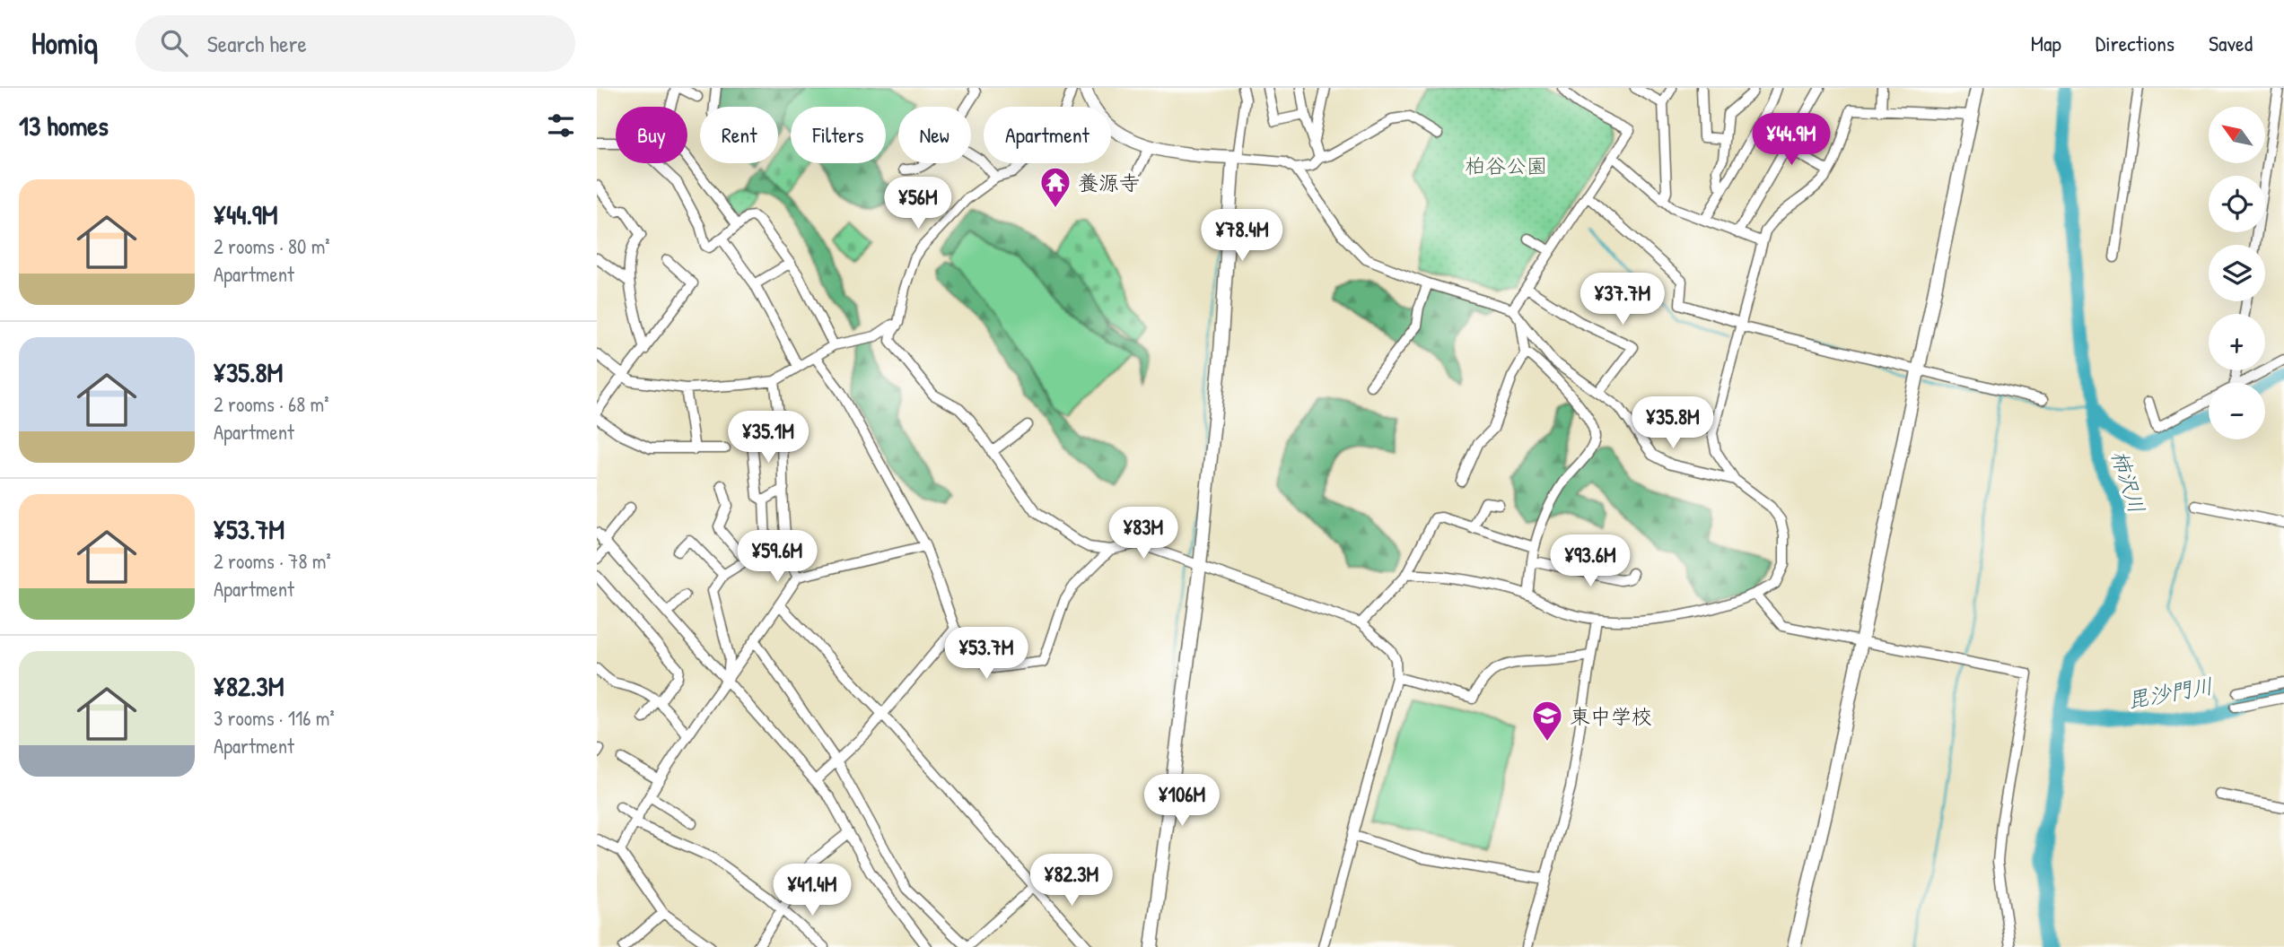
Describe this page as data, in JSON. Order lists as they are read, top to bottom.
{
  "water": ["柿沢川", "毘沙門川"],
  "parks": ["柏谷公園"],
  "places": {
    "temple": ["養源寺"],
    "school or university": ["東中学校"]
  },
  "north": "top left",
  "page": {
    "header": "Homiq",
    "search": "Search here",
    "nav": ["Map", "Directions", "Saved"],
    "heading": "13 homes",
    "map_buttons": ["+", "−"],
    "chip": [
      "Buy",
      "Rent",
      "Filters",
      "New",
      "Apartment"
    ],
    "price": [
      "¥44.9M",
      "¥56M",
      "¥78.4M",
      "¥37.7M",
      "¥35.8M",
      "¥35.1M",
      "¥83M",
      "¥59.6M",
      "¥93.6M",
      "¥53.7M",
      "¥106M",
      "¥82.3M",
      "¥41.4M"
    ],
    "list": [
      {
        "name": "¥44.9M",
        "note": "2 rooms · 80 m² · Apartment"
      },
      {
        "name": "¥35.8M",
        "note": "2 rooms · 68 m² · Apartment"
      },
      {
        "name": "¥53.7M",
        "note": "2 rooms · 78 m² · Apartment"
      },
      {
        "name": "¥82.3M",
        "note": "3 rooms · 116 m² · Apartment"
      }
    ]
  }
}
